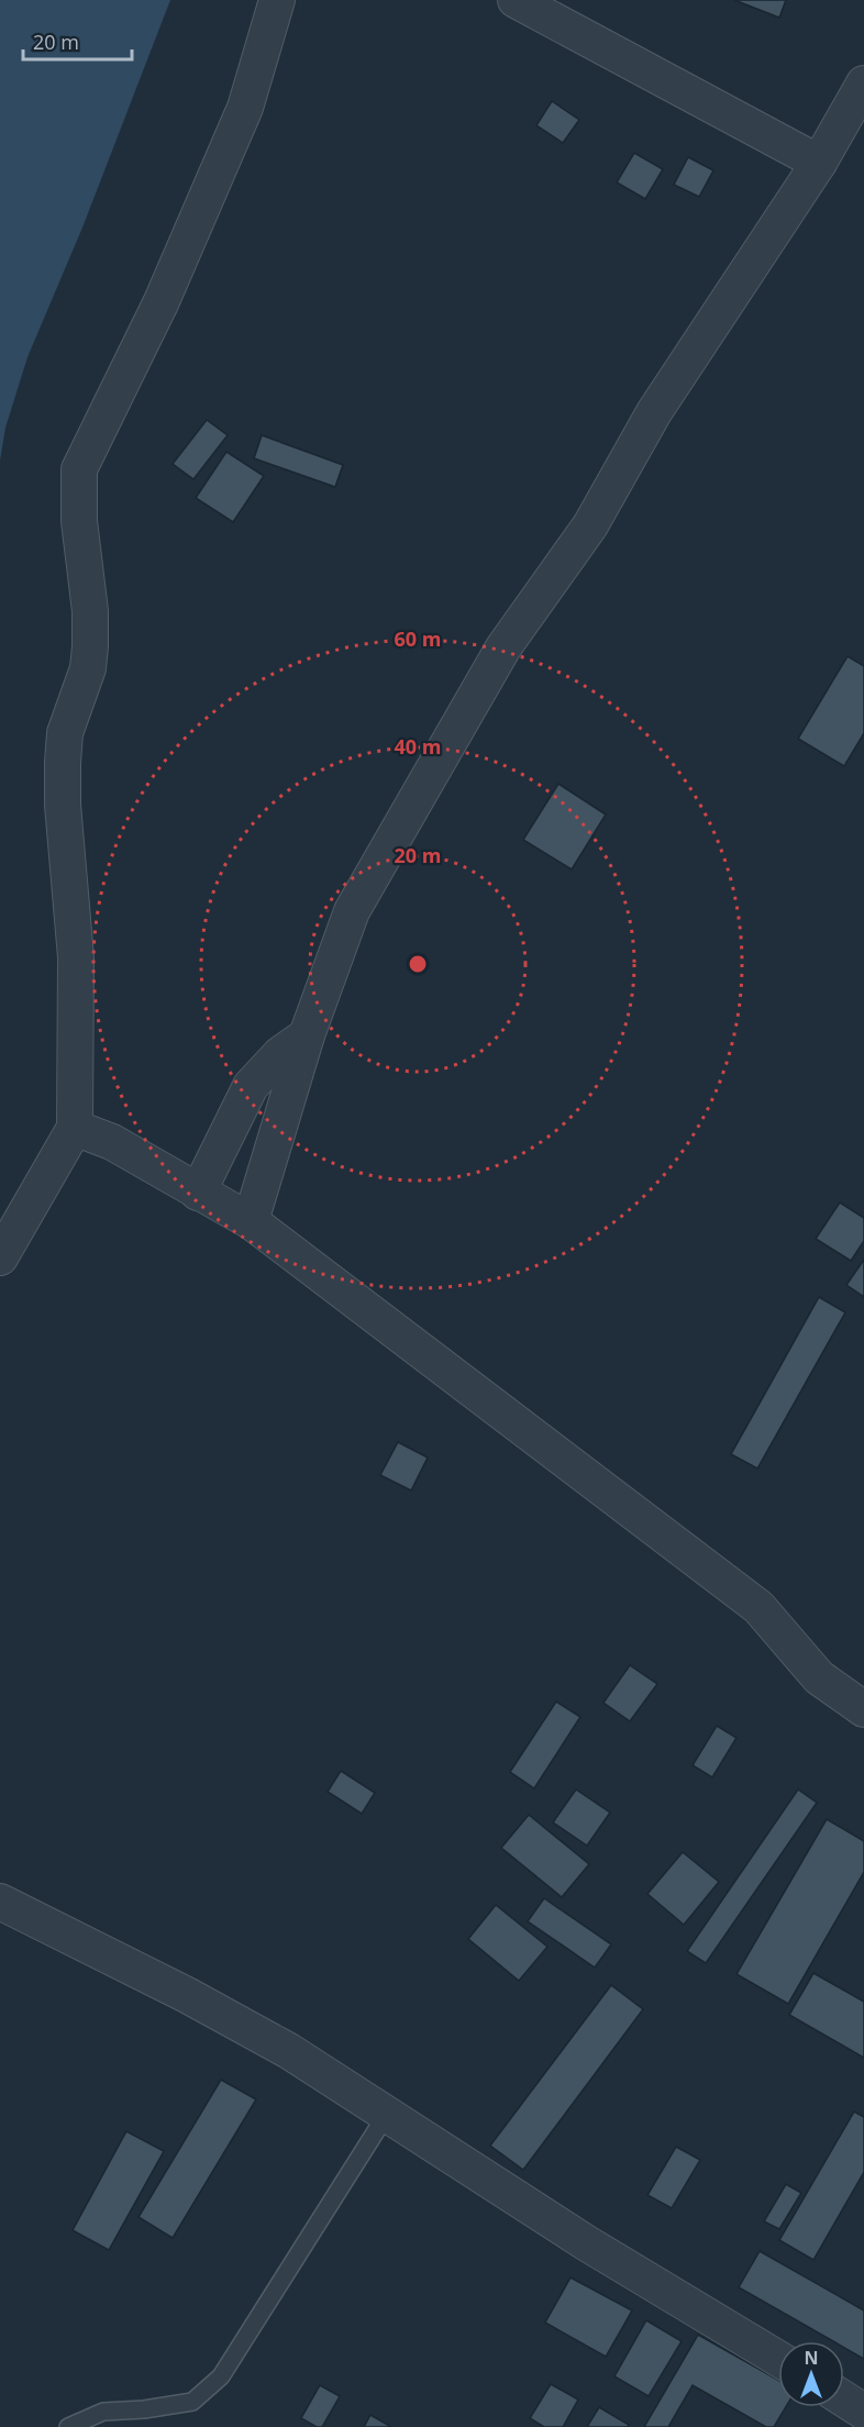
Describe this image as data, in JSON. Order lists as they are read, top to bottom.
{
  "scale_bar": "20 m",
  "north": "top",
  "rings": ["60 m", "40 m", "20 m"]
}
